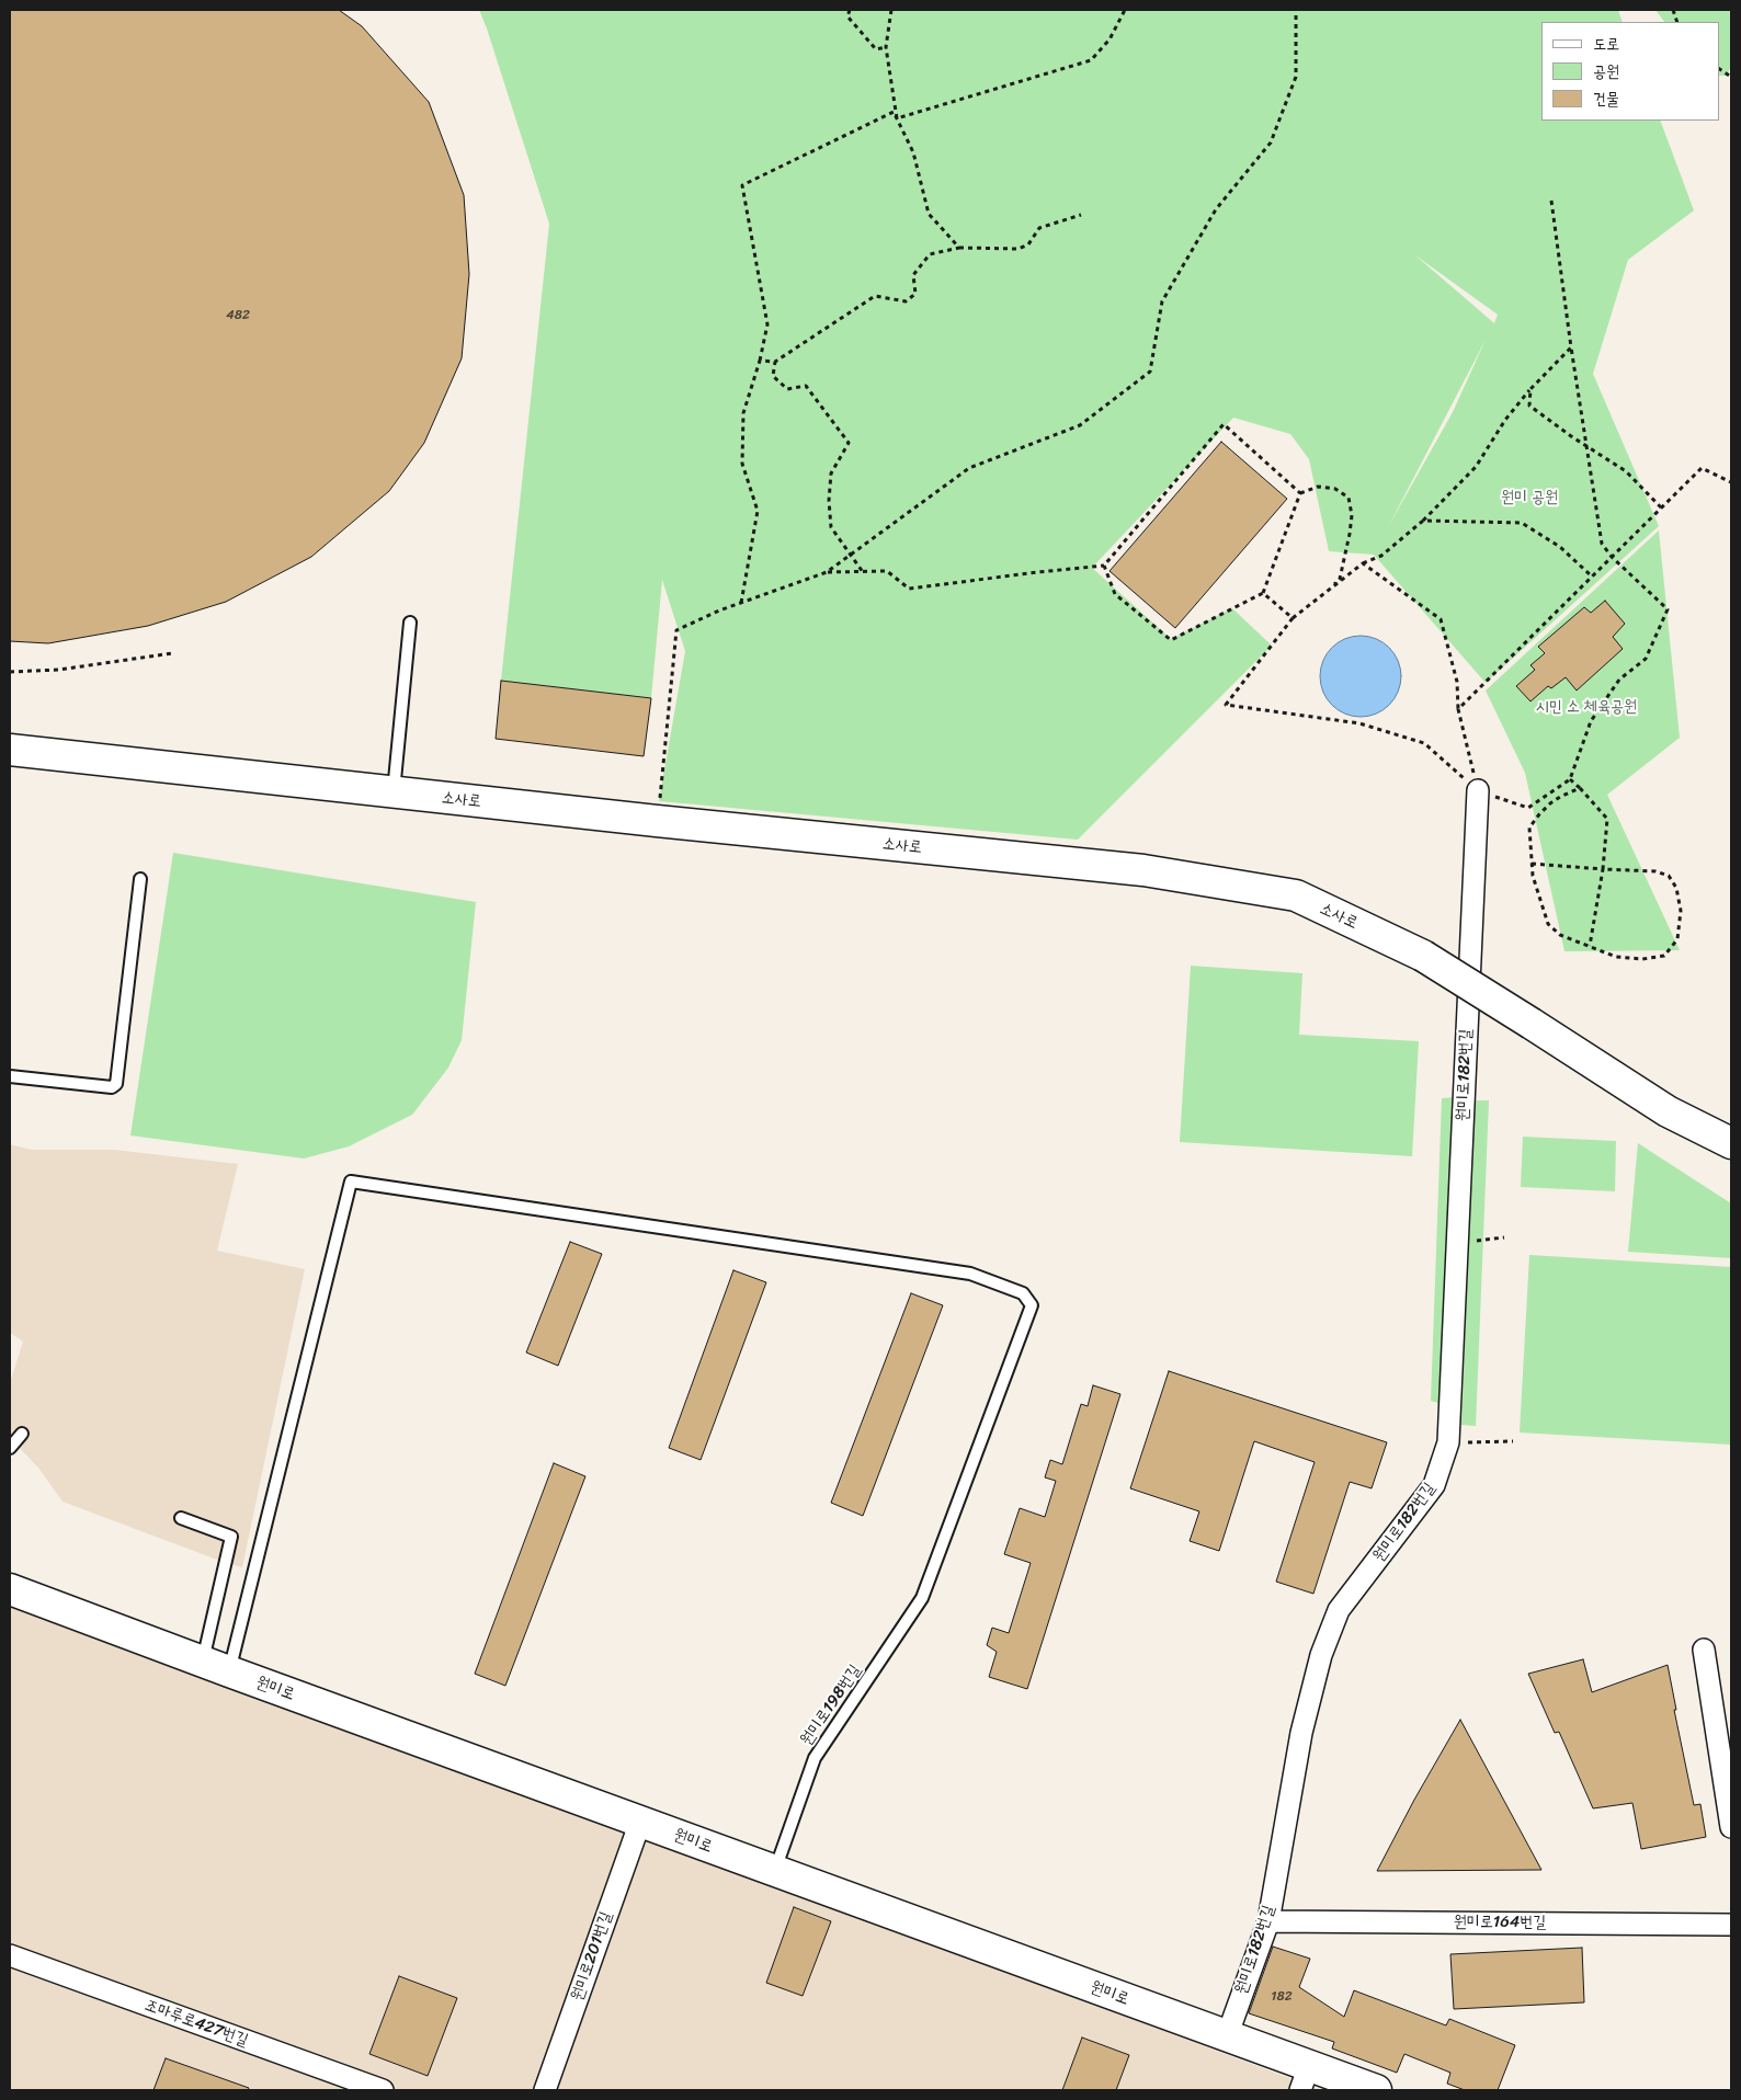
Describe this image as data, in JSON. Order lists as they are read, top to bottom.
{
  "streets": {
    "street": [
      "소사로",
      "원미로182번길",
      "원미로",
      "원미로164번길",
      "원미로201번길",
      "조마루로427번길"
    ],
    "lane": ["원미로198번길"]
  },
  "crossings": [
    ["원미로182번길", "원미로"],
    ["원미로182번길", "원미로164번길"],
    ["원미로", "원미로198번길"],
    ["원미로", "원미로201번길"]
  ],
  "parks": ["원미 공원", "시민 소 체육공원"],
  "house_numbers": ["482", "182"],
  "legend": ["도로", "공원", "건물"]
}
